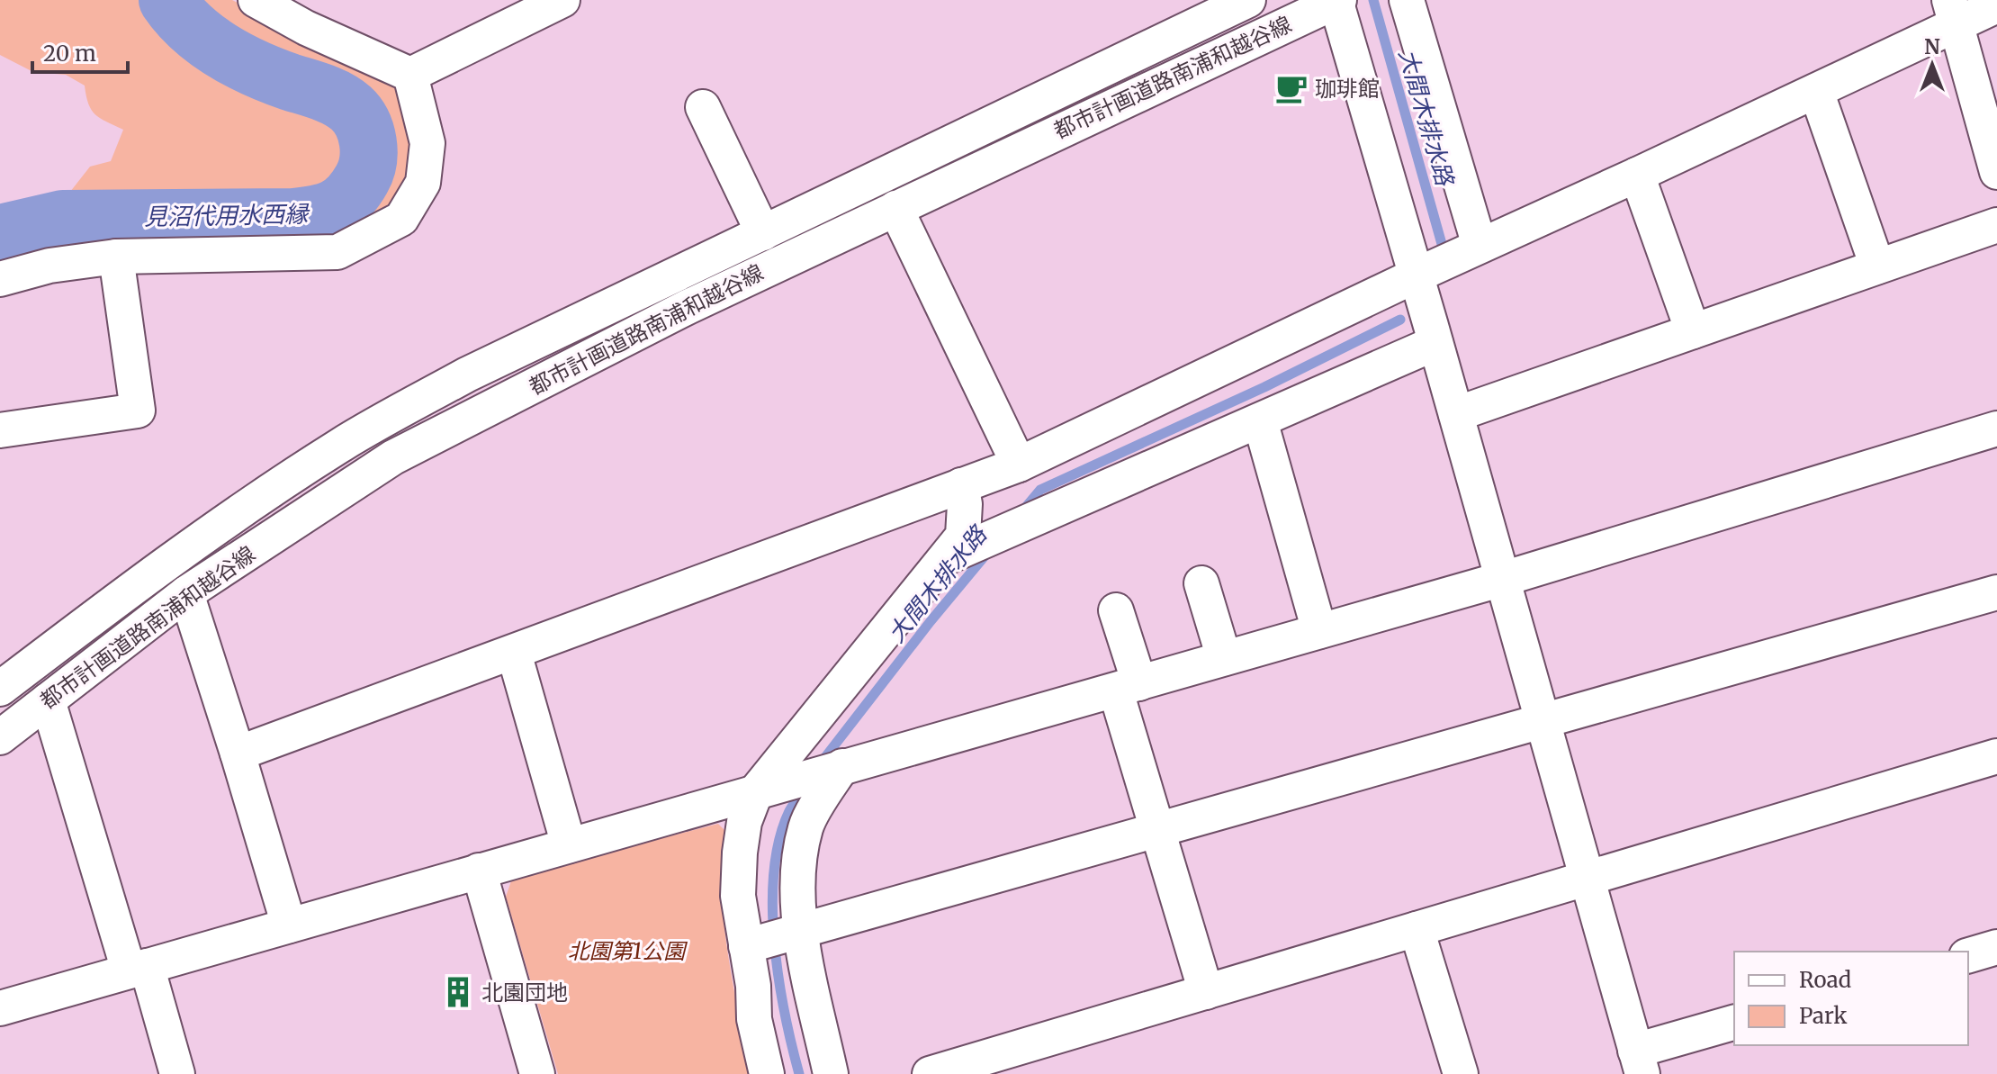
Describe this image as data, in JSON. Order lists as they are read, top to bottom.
{
  "streets": {
    "street": ["都市計画道路南浦和越谷線"]
  },
  "water": ["大間木排水路", "見沼代用水西縁"],
  "parks": ["北園第1公園"],
  "places": {
    "cafe": ["珈琲館"],
    "building": ["北園団地"]
  },
  "legend": ["Road", "Park"],
  "scale_bar": "20 m",
  "north": "top"
}
